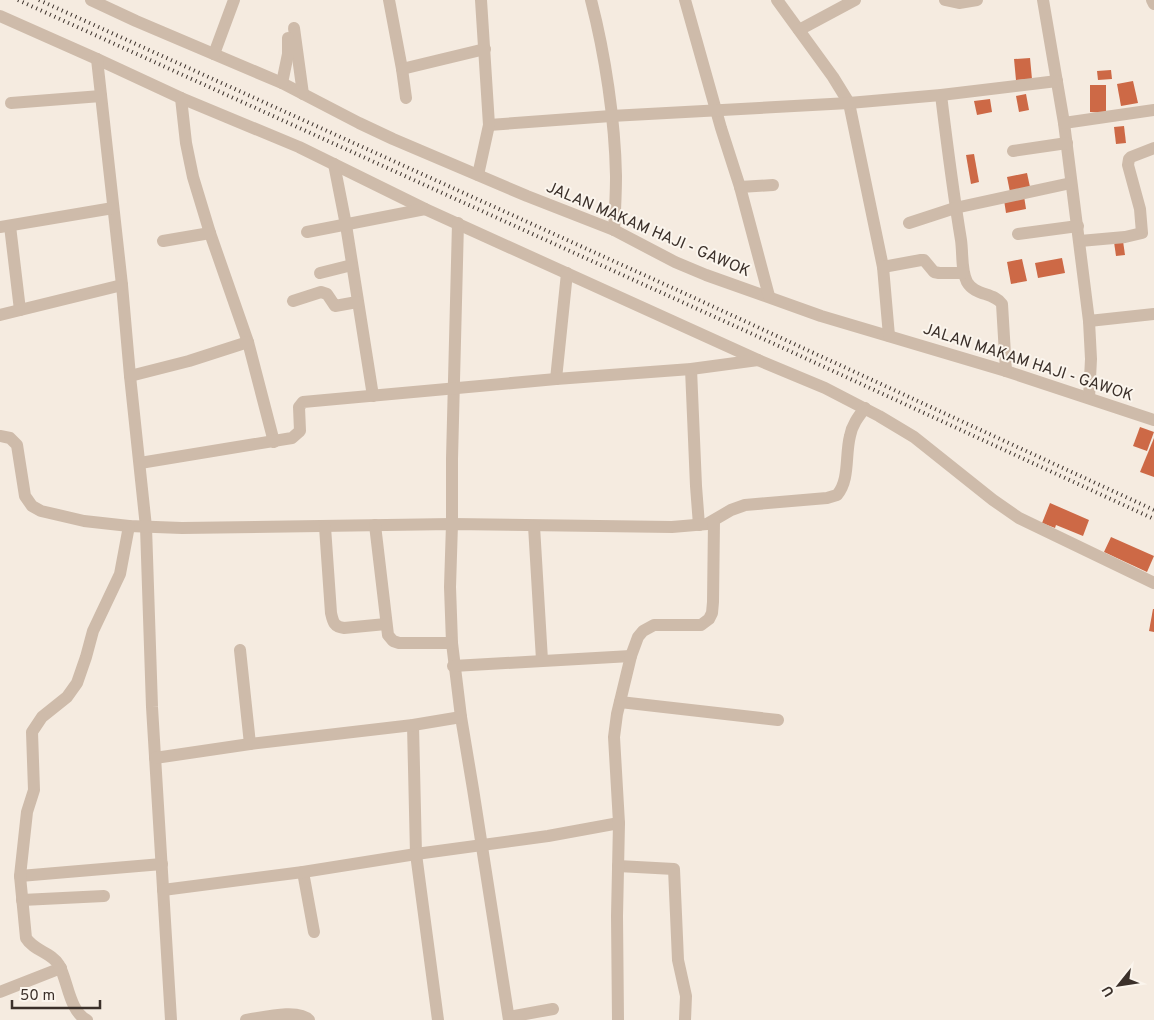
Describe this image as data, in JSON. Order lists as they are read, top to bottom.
{
  "streets": {
    "street": ["JALAN MAKAM HAJI - GAWOK"]
  },
  "scale_bar": "50 m",
  "north": "bottom left"
}
